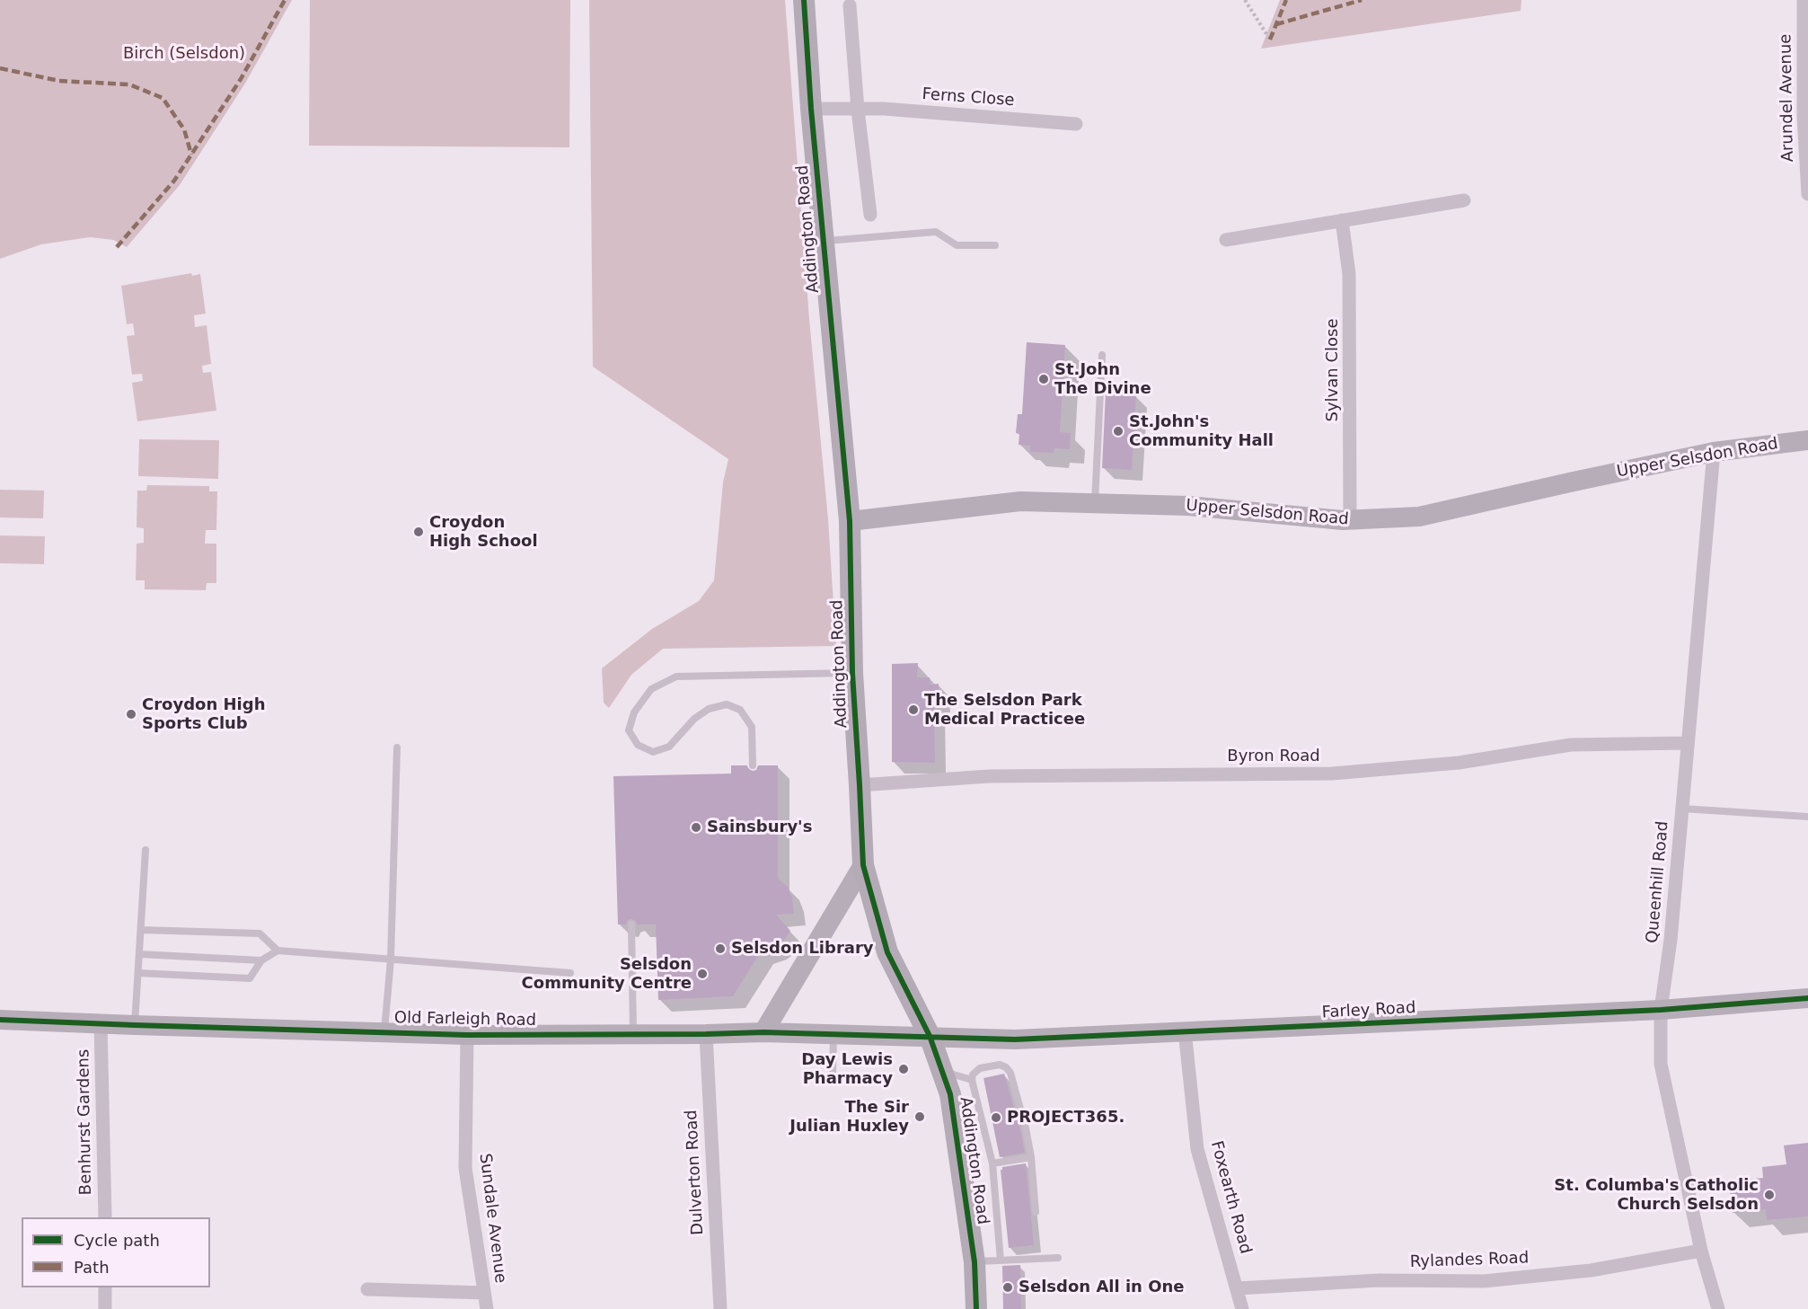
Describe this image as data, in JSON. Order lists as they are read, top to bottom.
{
  "streets": {
    "main road": ["Addington Road"],
    "street": [
      "Ferns Close",
      "Arundel Avenue",
      "Sylvan Close",
      "Upper Selsdon Road",
      "Byron Road",
      "Queenhill Road",
      "Farley Road",
      "Old Farleigh Road",
      "Benhurst Gardens",
      "Dulverton Road",
      "Foxearth Road",
      "Sundale Avenue",
      "Rylandes Road"
    ]
  },
  "crossings": [
    ["Ferns Close", "Addington Road"],
    ["Addington Road", "Upper Selsdon Road"],
    ["Addington Road", "Byron Road"],
    ["Addington Road", "Farley Road"],
    ["Addington Road", "Old Farleigh Road"],
    ["Sylvan Close", "Upper Selsdon Road"],
    ["Upper Selsdon Road", "Queenhill Road"],
    ["Byron Road", "Queenhill Road"],
    ["Queenhill Road", "Farley Road"],
    ["Queenhill Road", "Rylandes Road"],
    ["Farley Road", "Old Farleigh Road"],
    ["Farley Road", "Foxearth Road"],
    ["Old Farleigh Road", "Benhurst Gardens"],
    ["Old Farleigh Road", "Dulverton Road"],
    ["Old Farleigh Road", "Sundale Avenue"],
    ["Foxearth Road", "Rylandes Road"]
  ],
  "parks": ["Birch (Selsdon)"],
  "places": [
    "St.John The Divine",
    "St.John's Community Hall",
    "Croydon High School",
    "The Selsdon Park Medical Practicee",
    "Croydon High Sports Club",
    "Sainsbury's",
    "Selsdon Library",
    "Selsdon Community Centre",
    "Day Lewis Pharmacy",
    "The Sir Julian Huxley",
    "PROJECT365.",
    "St. Columba's Catholic Church Selsdon",
    "Selsdon All in One"
  ],
  "legend": ["Cycle path", "Path"]
}
